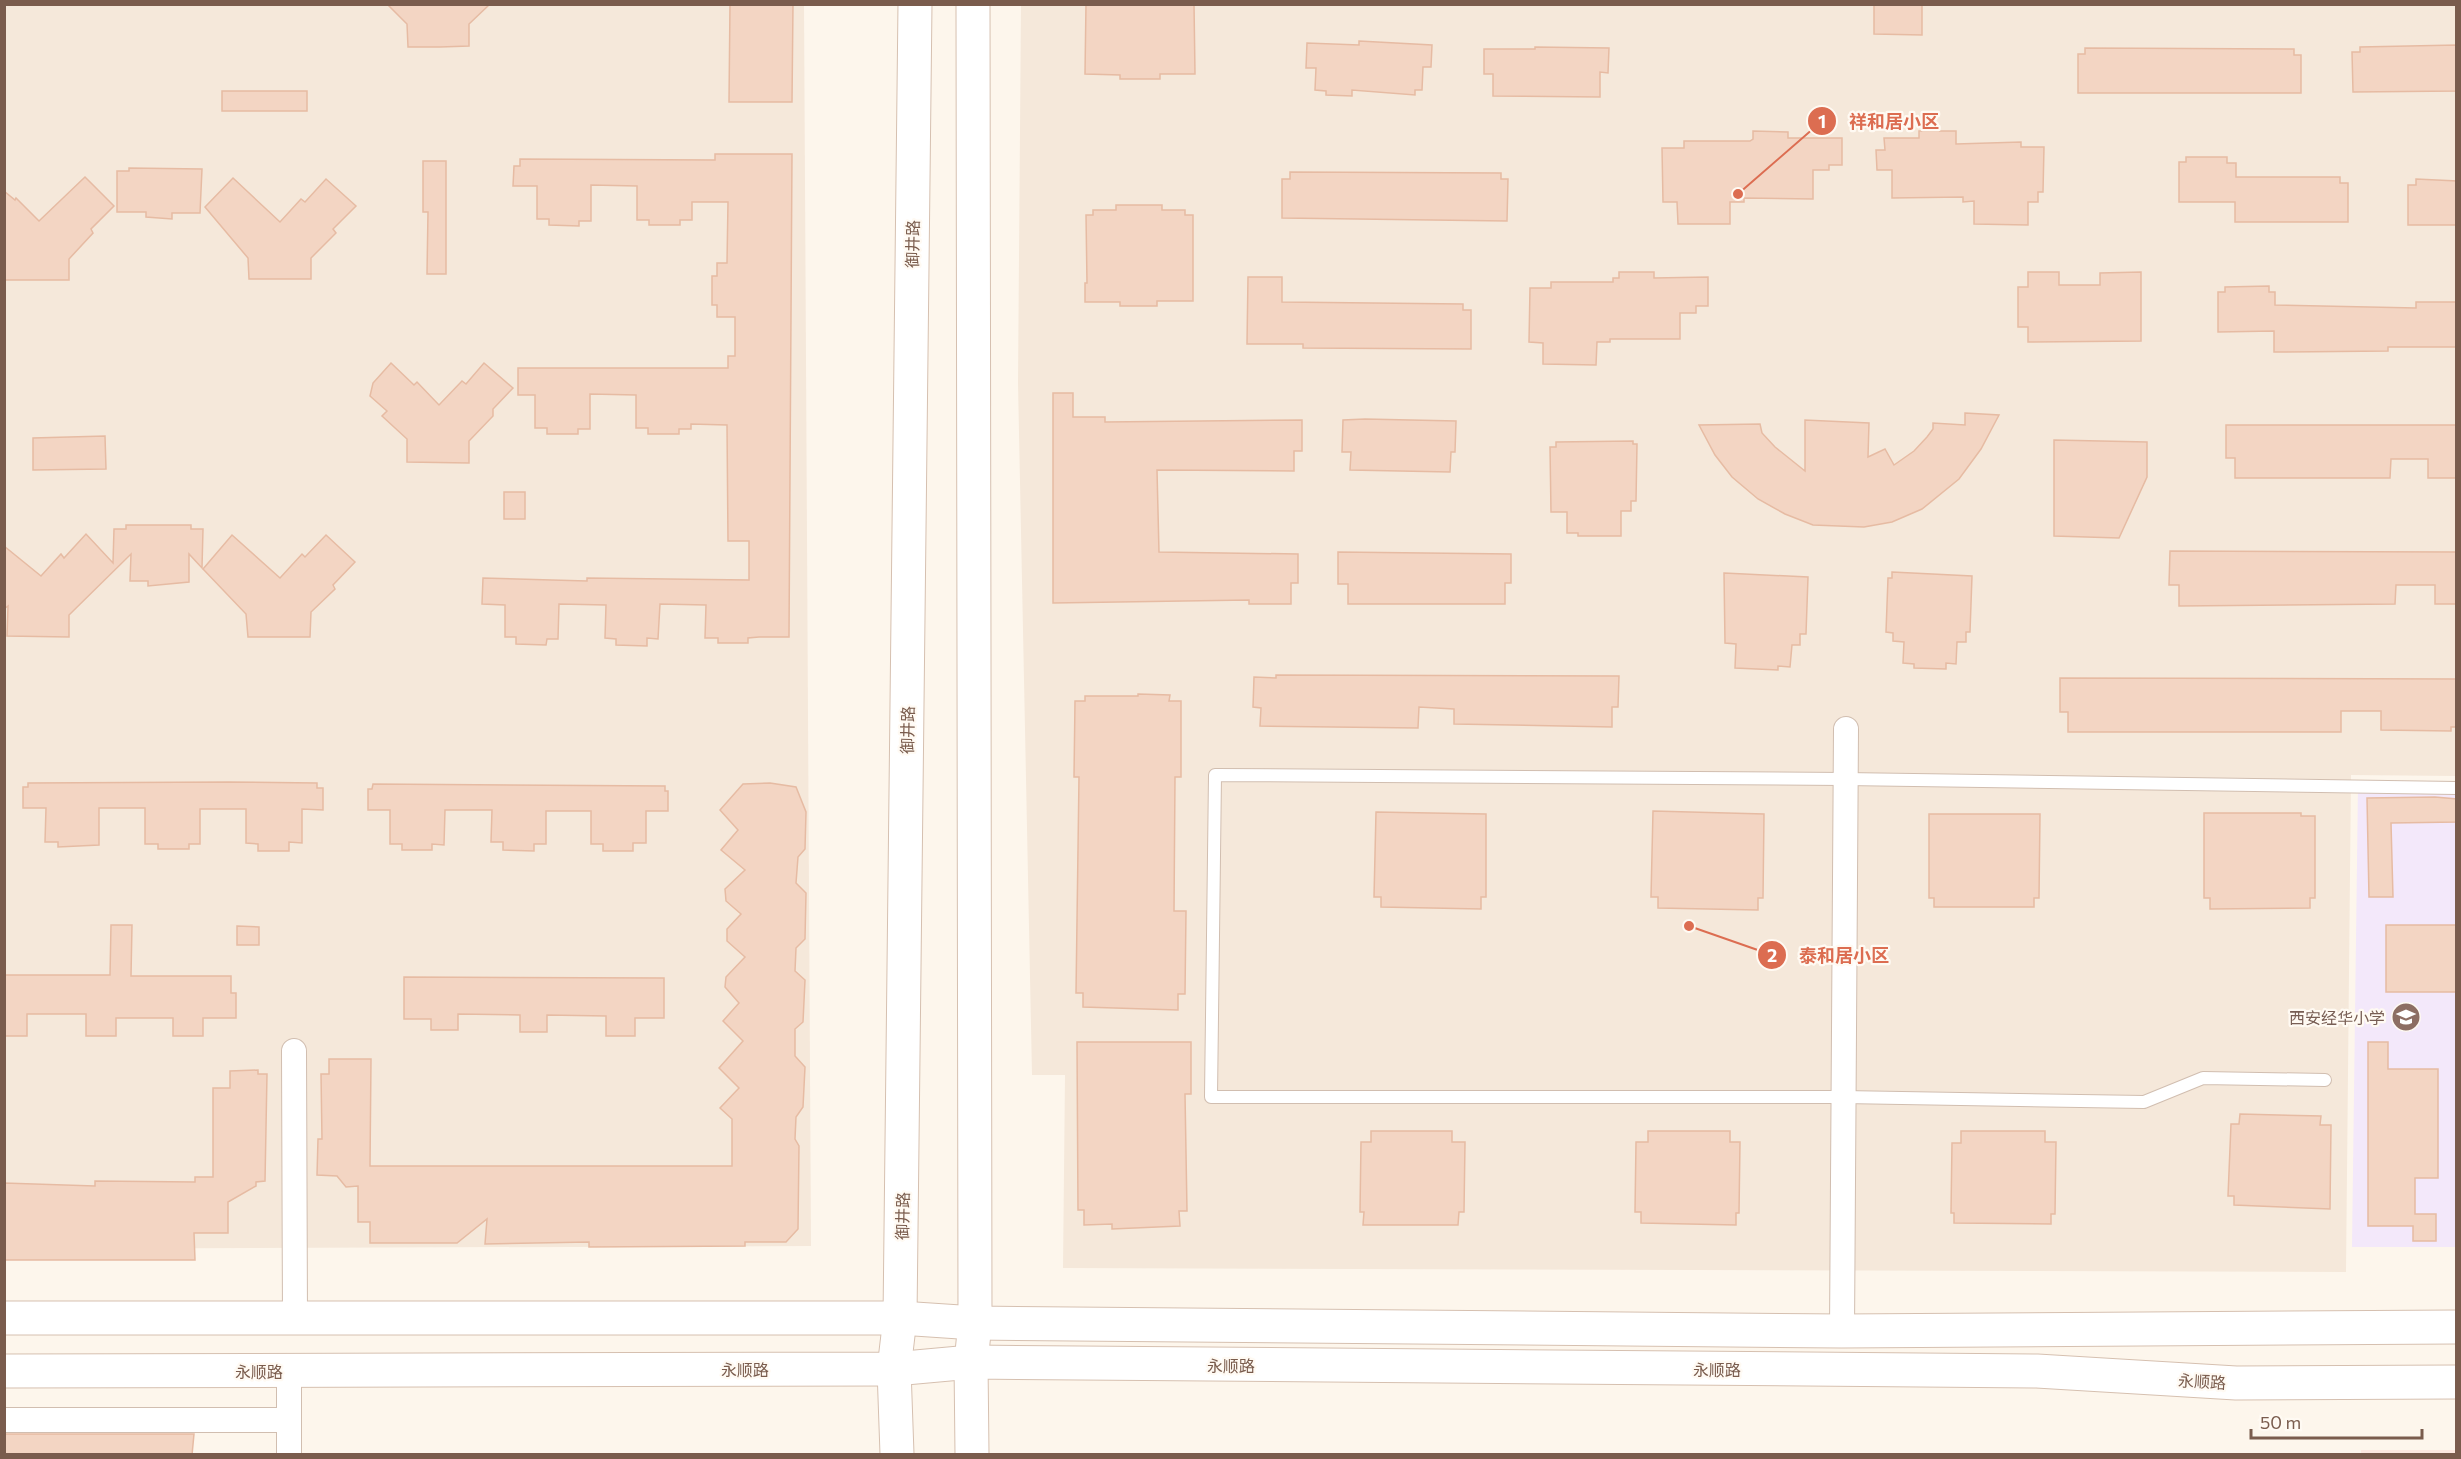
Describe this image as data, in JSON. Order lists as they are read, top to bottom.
{
  "streets": {
    "main road": ["御井路", "永顺路"]
  },
  "crossings": [
    ["御井路", "永顺路"]
  ],
  "places": {
    "other": ["祥和居小区", "泰和居小区"],
    "school or university": ["西安经华小学"]
  },
  "scale_bar": "50 m"
}
